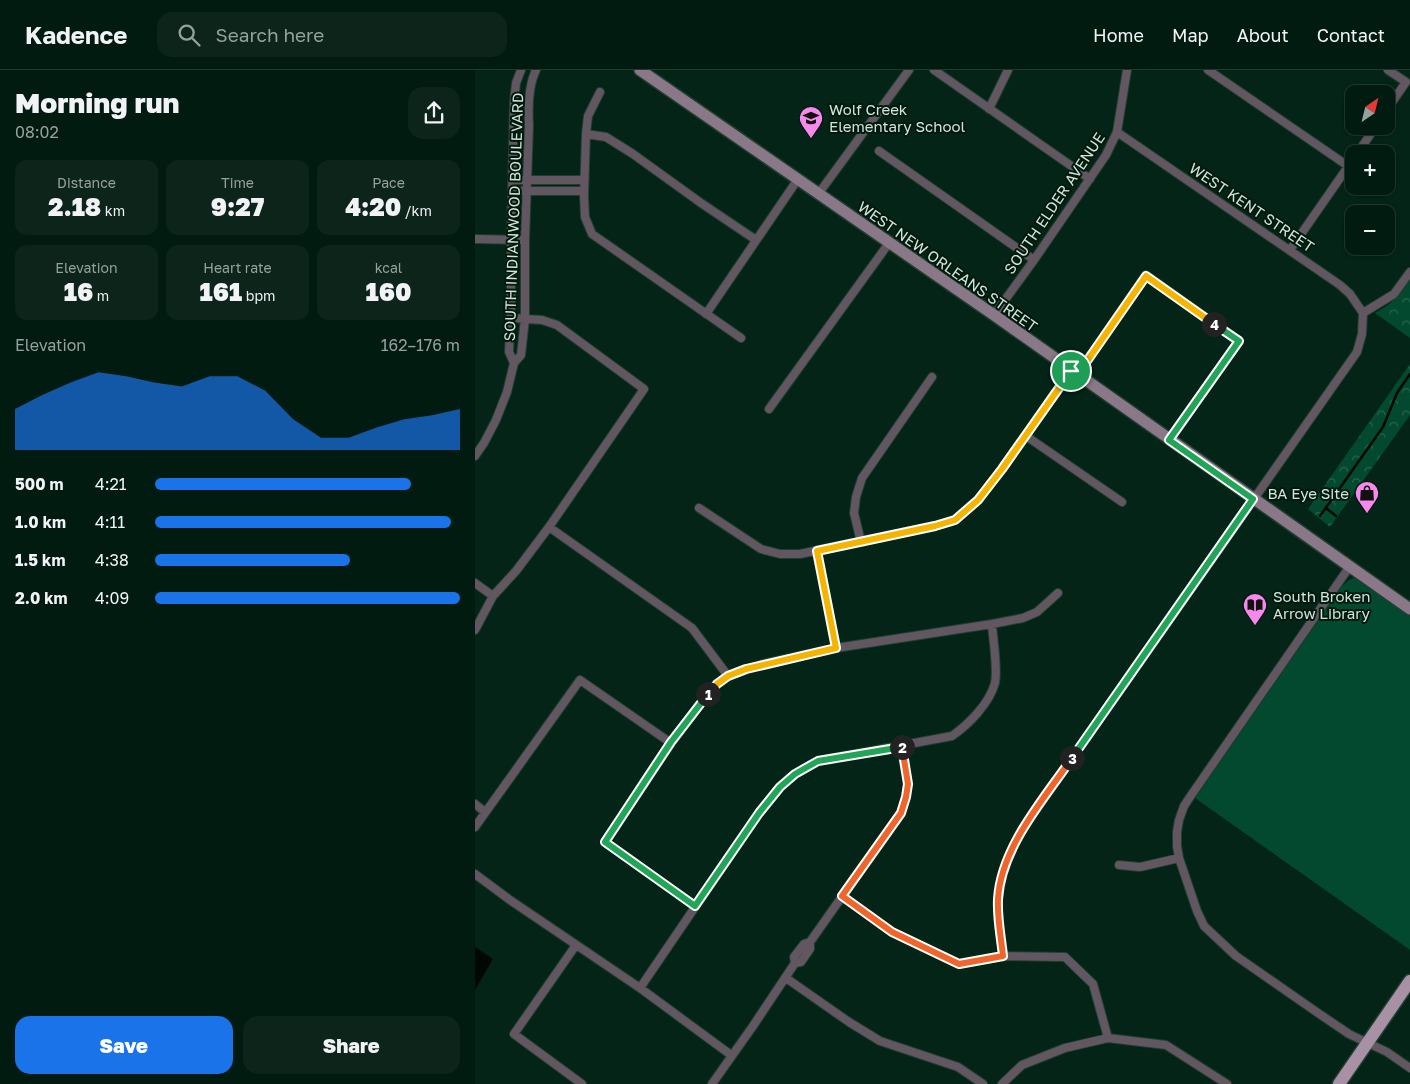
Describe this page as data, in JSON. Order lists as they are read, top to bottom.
{
  "streets": {
    "street": [
      "SOUTH ELDER AVENUE",
      "WEST KENT STREET",
      "SOUTH INDIANWOOD BOULEVARD",
      "WEST NEW ORLEANS STREET"
    ]
  },
  "crossings": [
    ["SOUTH ELDER AVENUE", "WEST KENT STREET"],
    ["SOUTH ELDER AVENUE", "WEST NEW ORLEANS STREET"]
  ],
  "places": {
    "school or university": ["Wolf Creek Elementary School"],
    "shop": ["BA Eye Site"],
    "library": ["South Broken Arrow Library"]
  },
  "north": "top right",
  "page": {
    "header": "Kadence",
    "search": "Search here",
    "nav": [
      "Home",
      "Map",
      "About",
      "Contact"
    ],
    "heading": ["Morning run", "08:02"],
    "map_buttons": ["+", "−"],
    "stats": [
      ["Distance", "2.18 km"],
      ["Time", "9:27"],
      ["Pace", "4:20 /km"],
      ["Elevation", "16 m"],
      ["Heart rate", "161 bpm"],
      ["kcal", "160"]
    ],
    "pins": [
      "4",
      "1",
      "2",
      "3"
    ],
    "chart": ["Elevation", "162–176 m"],
    "list": [
      {
        "name": "500 m",
        "note": "4:21"
      },
      {
        "name": "1.0 km",
        "note": "4:11"
      },
      {
        "name": "1.5 km",
        "note": "4:38"
      },
      {
        "name": "2.0 km",
        "note": "4:09"
      }
    ],
    "buttons": ["Save", "Share"]
  }
}
